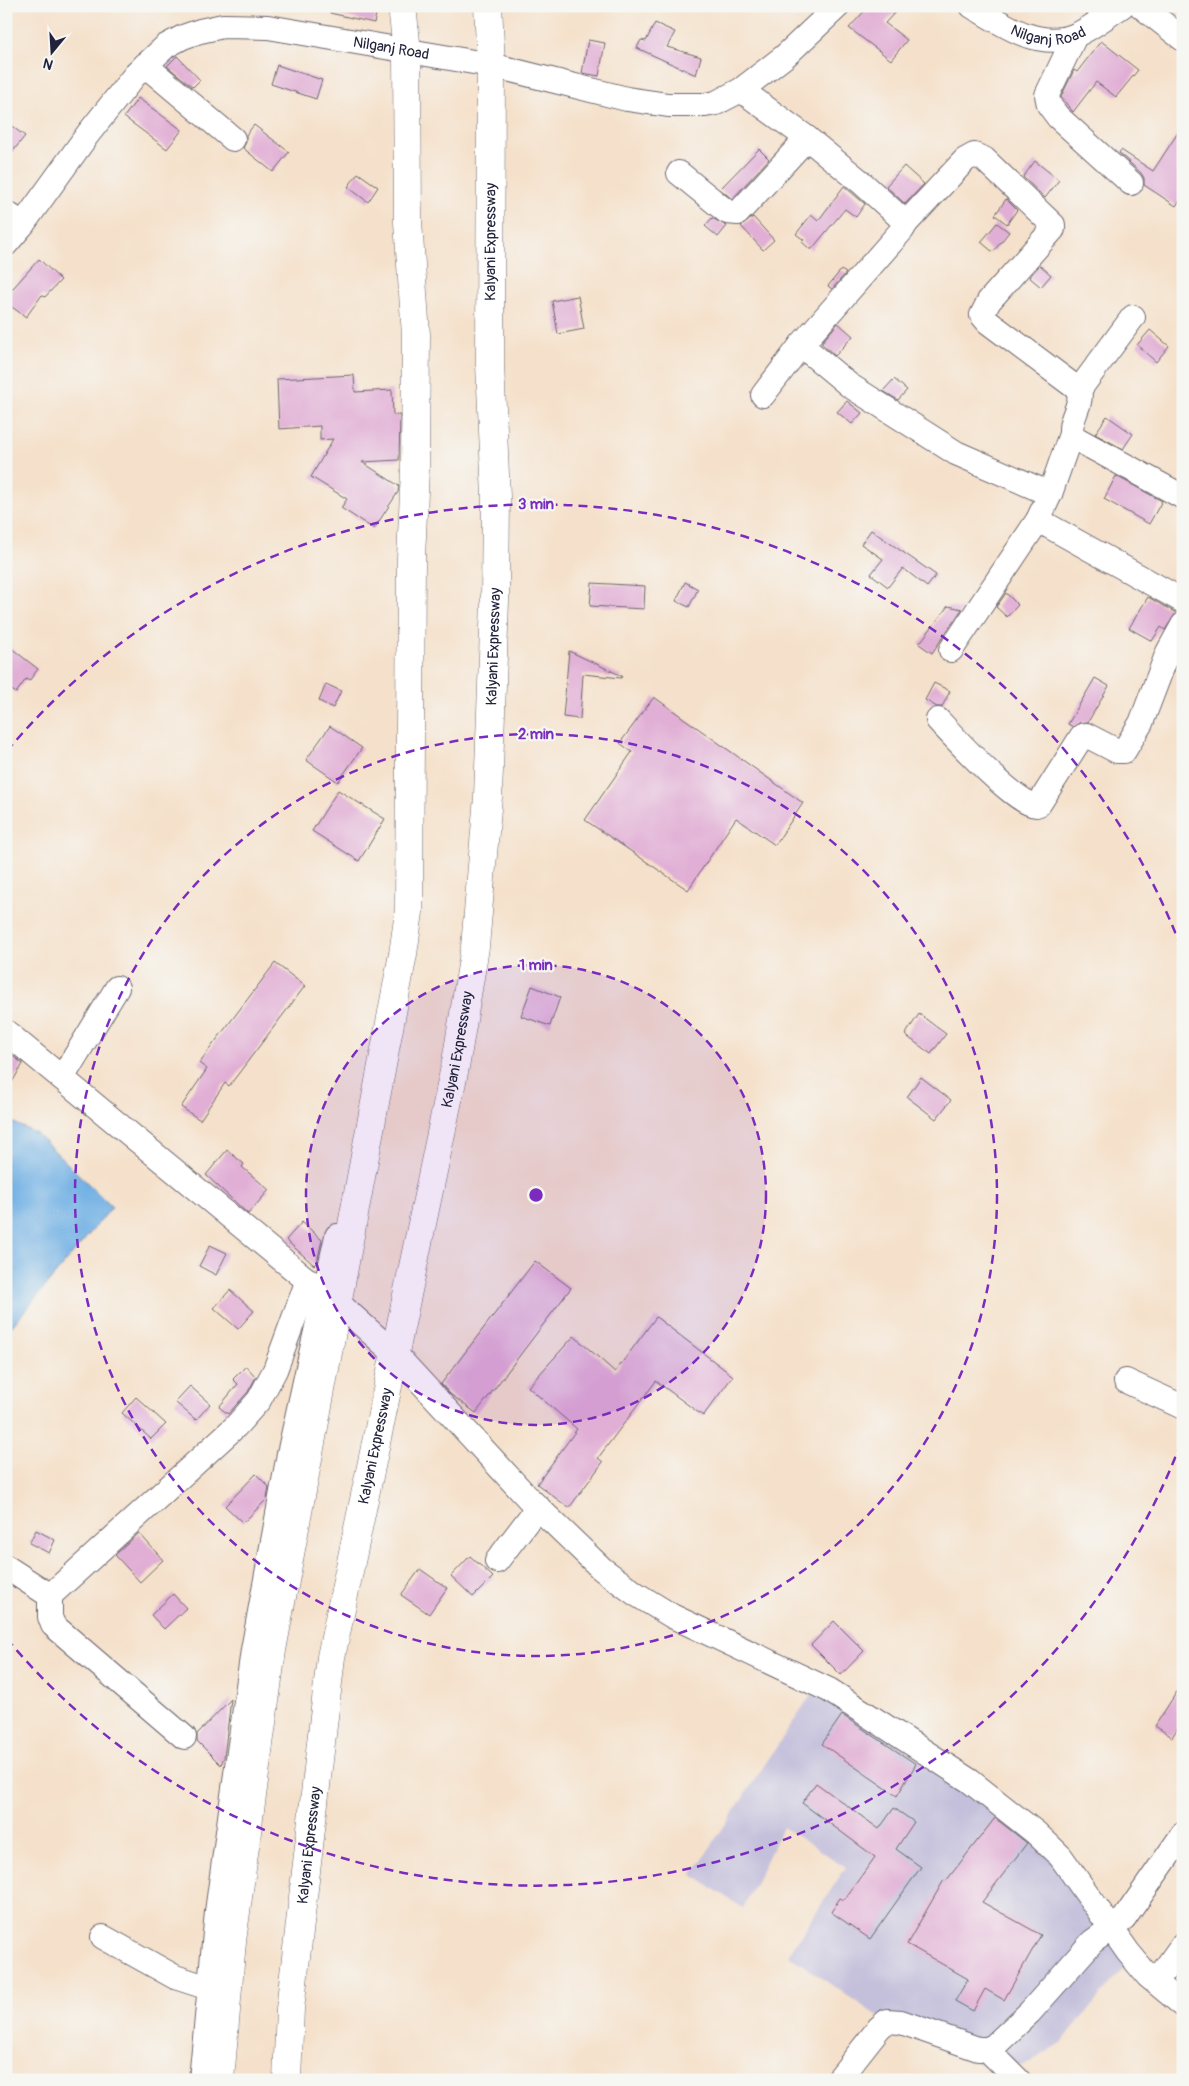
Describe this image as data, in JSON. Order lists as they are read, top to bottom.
{
  "streets": {
    "highway": ["Kalyani Expressway"],
    "street": ["Nilganj Road"]
  },
  "crossings": [
    ["Nilganj Road", "Kalyani Expressway"]
  ],
  "north": "bottom",
  "rings": ["3 min", "2 min", "1 min"]
}
